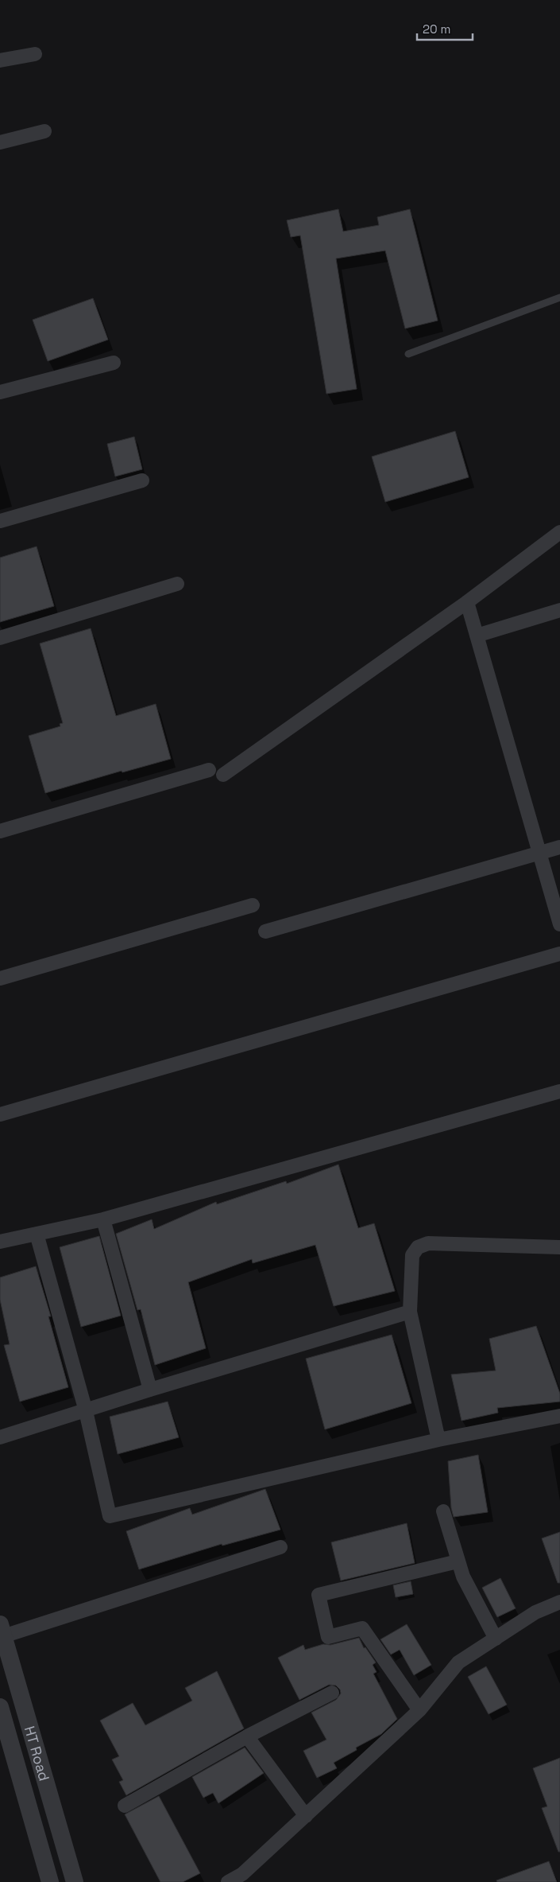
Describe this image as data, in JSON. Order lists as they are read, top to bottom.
{
  "streets": {
    "street": ["HT Road"]
  },
  "scale_bar": "20 m"
}
